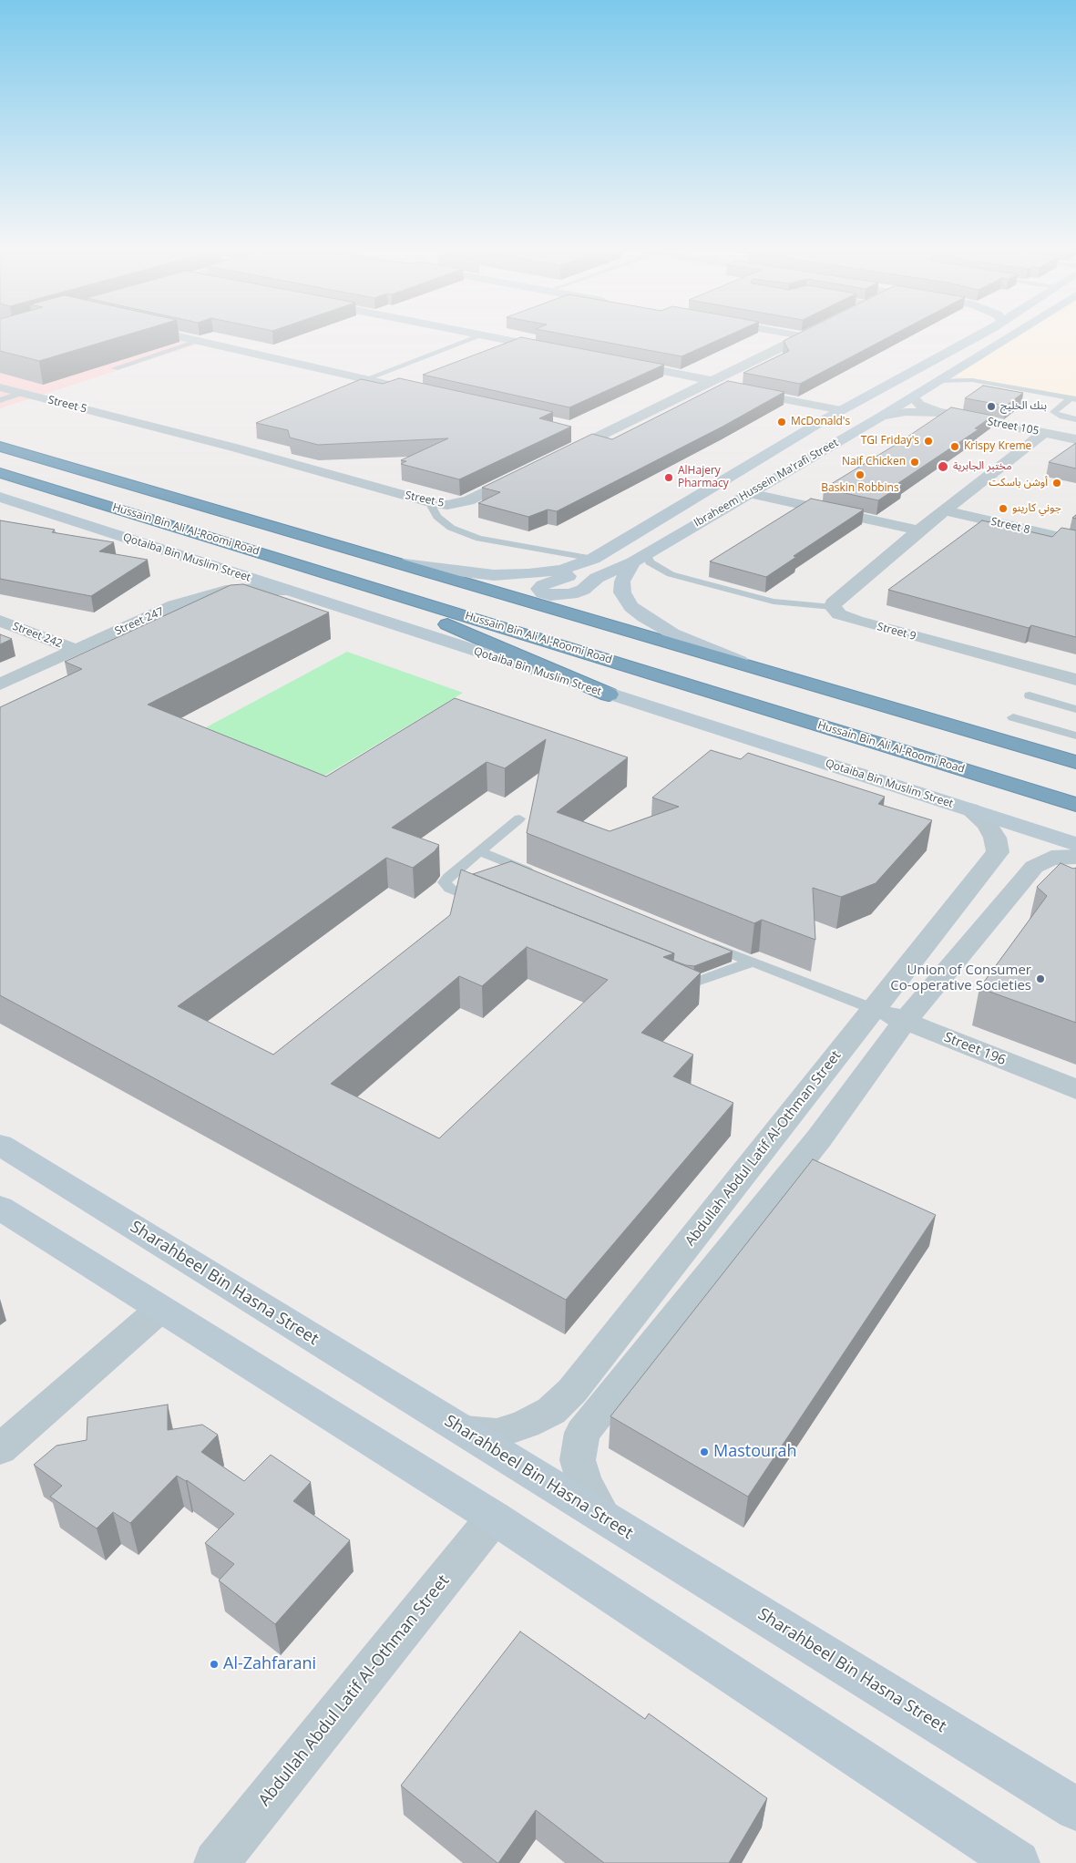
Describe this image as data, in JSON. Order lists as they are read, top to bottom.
{
  "streets": {
    "highway": ["Hussain Bin Ali Al-Roomi Road"],
    "street": [
      "Street 5",
      "Street 105",
      "Ibraheem Hussein Ma'rafi Street",
      "Street 8",
      "Qotaiba Bin Muslim Street",
      "Street 247",
      "Street 9",
      "Street 242",
      "Street 196",
      "Abdullah Abdul Latif Al-Othman Street",
      "Sharahbeel Bin Hasna Street"
    ]
  },
  "crossings": [
    ["Street 105", "Ibraheem Hussein Ma'rafi Street"],
    ["Ibraheem Hussein Ma'rafi Street", "Hussain Bin Ali Al-Roomi Road"],
    ["Qotaiba Bin Muslim Street", "Street 247"],
    ["Qotaiba Bin Muslim Street", "Abdullah Abdul Latif Al-Othman Street"],
    ["Street 247", "Street 242"],
    ["Street 196", "Abdullah Abdul Latif Al-Othman Street"],
    ["Abdullah Abdul Latif Al-Othman Street", "Sharahbeel Bin Hasna Street"]
  ],
  "places": [
    "بنك الخليج",
    "McDonald's",
    "TGI Friday's",
    "Krispy Kreme",
    "Naif Chicken",
    "مختبر الجابرية",
    "Baskin Robbins",
    "AlHajery Pharmacy",
    "أوشن باسكت",
    "جوني كارينو",
    "Union of Consumer Co-operative Societies",
    "Mastourah",
    "Al-Zahfarani"
  ]
}
